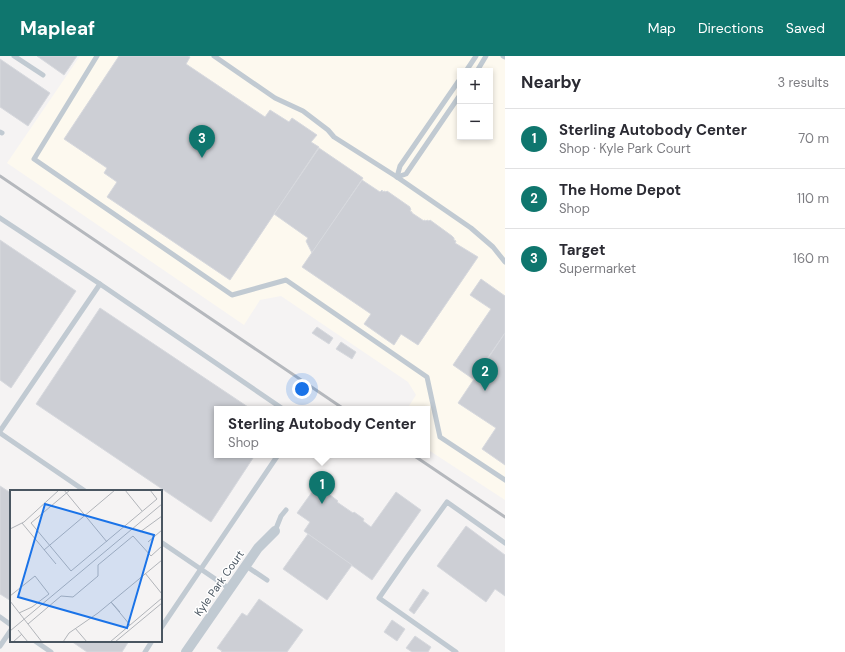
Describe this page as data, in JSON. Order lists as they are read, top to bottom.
{
  "streets": {
    "street": ["Kyle Park Court"]
  },
  "page": {
    "header": "Mapleaf",
    "nav": ["Map", "Directions", "Saved"],
    "heading": ["Nearby", "3 results"],
    "map_buttons": ["+", "−"],
    "list": [
      {
        "mark": "1",
        "name": "Sterling Autobody Center",
        "note": "Shop · Kyle Park Court",
        "value": "70 m"
      },
      {
        "mark": "2",
        "name": "The Home Depot",
        "note": "Shop",
        "value": "110 m"
      },
      {
        "mark": "3",
        "name": "Target",
        "note": "Supermarket",
        "value": "160 m"
      }
    ],
    "pins": ["3", "2", "1"],
    "popup": ["Sterling Autobody Center", "Shop"]
  }
}
